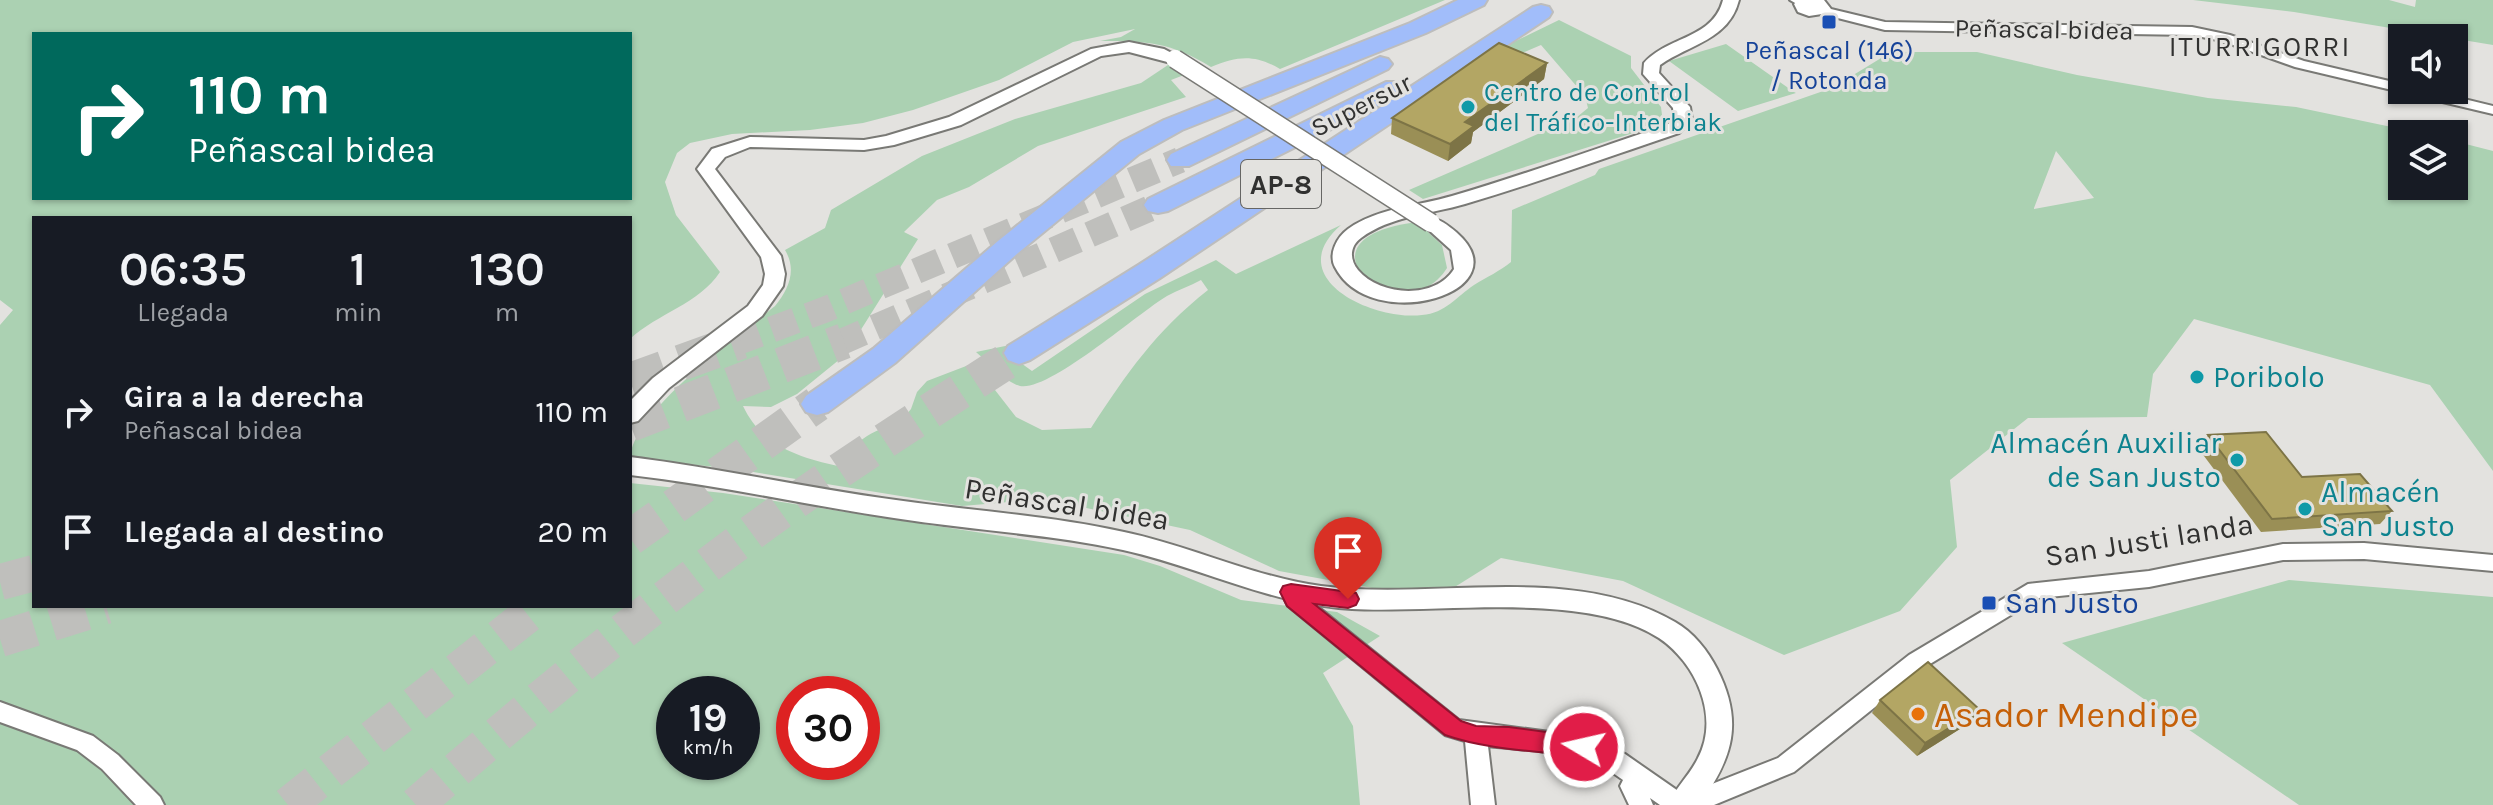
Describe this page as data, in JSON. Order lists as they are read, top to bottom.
{
  "streets": {
    "highway": ["Supersur", "AP-8"],
    "street": ["Peñascal bidea", "San Justi landa"]
  },
  "crossings": [
    ["Peñascal bidea", "San Justi landa"],
    ["Supersur", "AP-8"]
  ],
  "districts": ["ITURRIGORRI"],
  "places": {
    "transit": ["Peñascal (146) / Rotonda", "San Justo"],
    "other": [
      "Centro de Control del Tráfico-Interbiak",
      "Poribolo",
      "Almacén Auxiliar de San Justo",
      "Almacén San Justo",
      "Asador Mendipe"
    ]
  },
  "page": {
    "turn": ["110 m", "Peñascal bidea"],
    "eta": [
      "06:35",
      "Llegada",
      "1",
      "min",
      "130",
      "m"
    ],
    "list": [
      {
        "name": "Gira a la derecha",
        "note": "Peñascal bidea",
        "value": "110 m"
      },
      {
        "name": "Llegada al destino",
        "value": "20 m"
      }
    ],
    "speed": "19 km/h",
    "limit": "30"
  }
}
